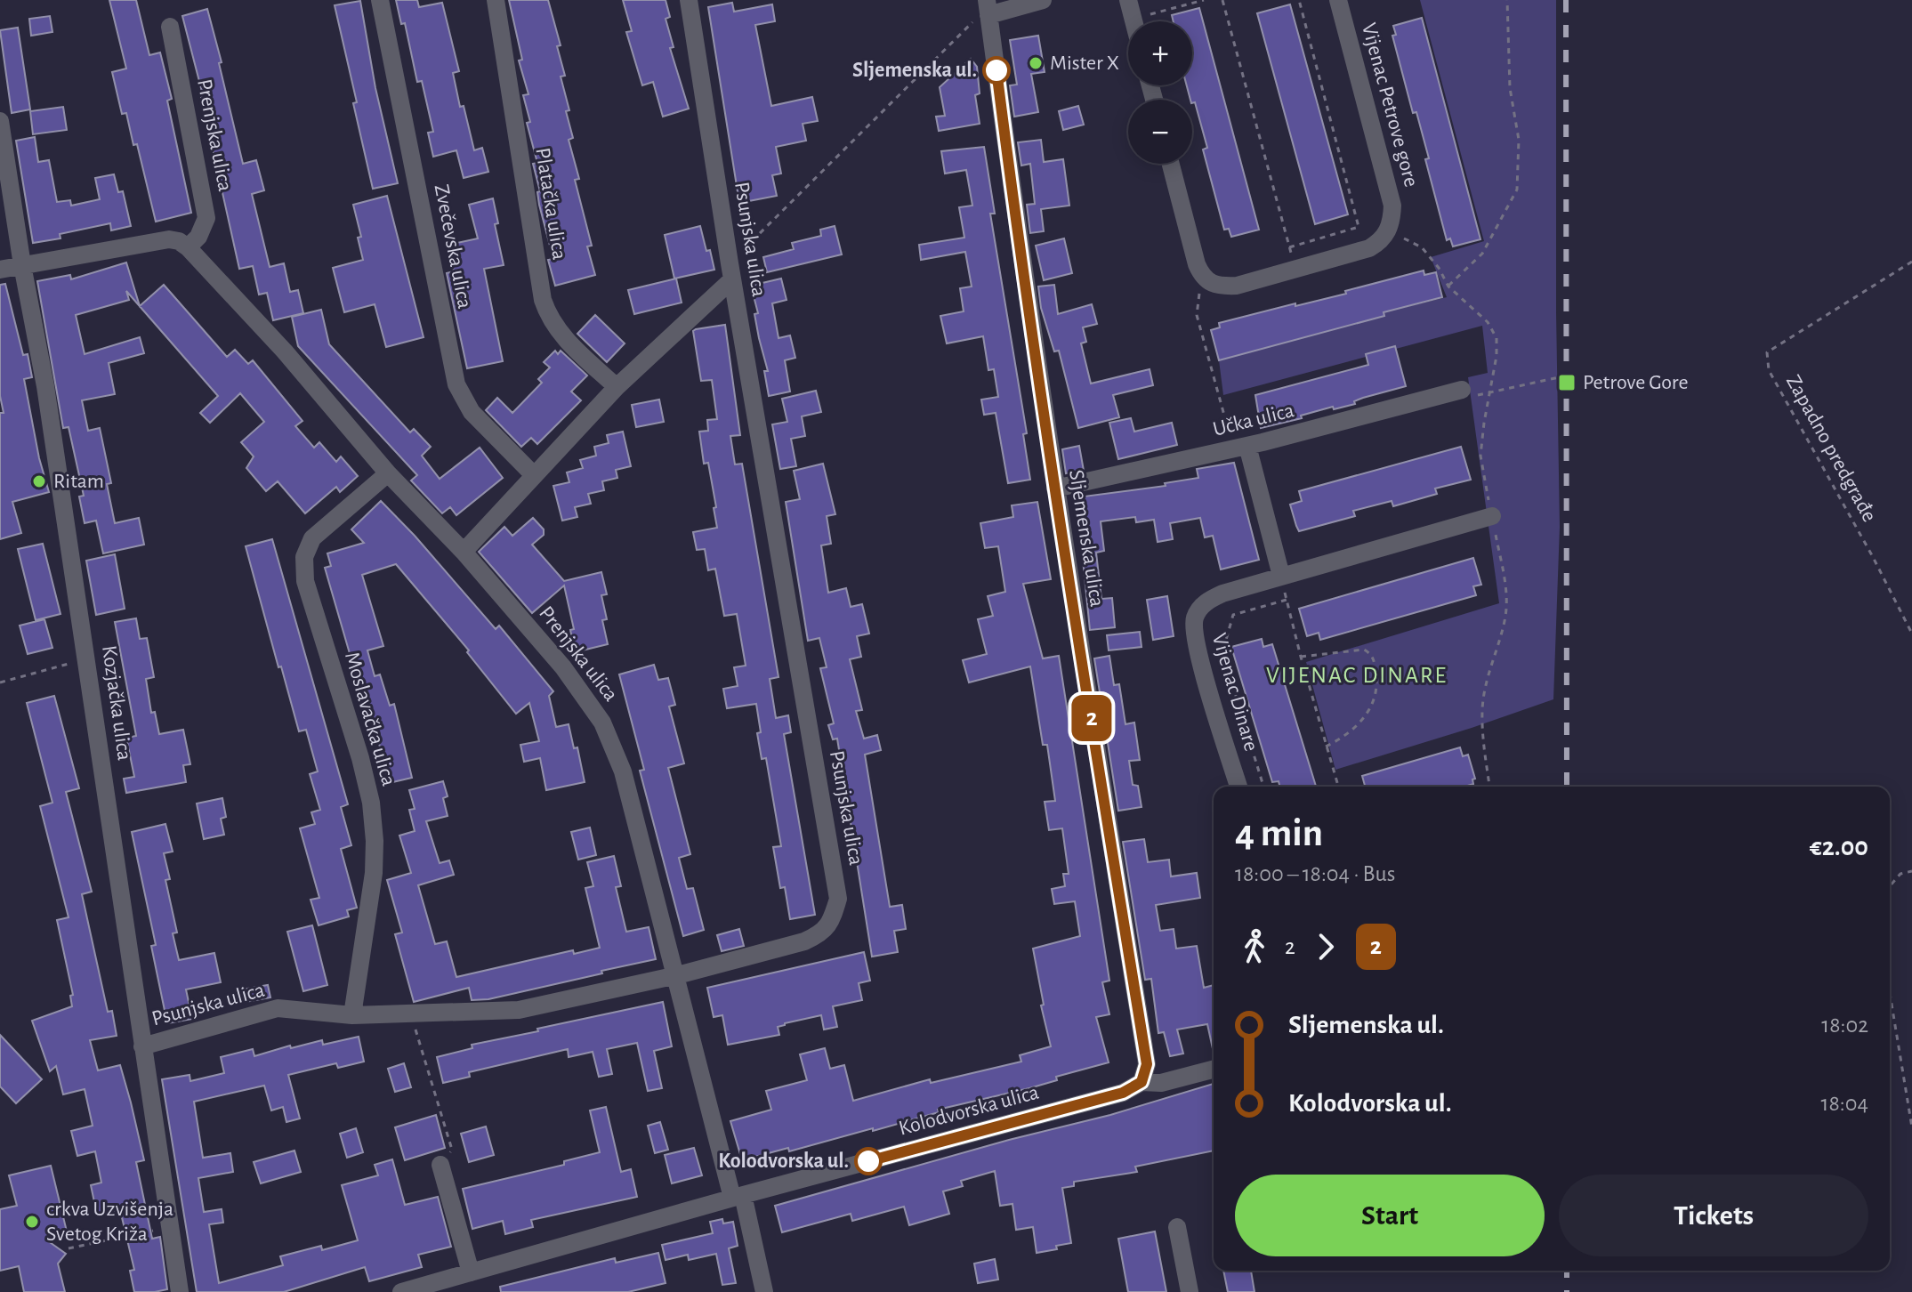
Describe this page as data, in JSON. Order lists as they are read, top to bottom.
{
  "streets": {
    "street": [
      "Vijenac Petrove gore",
      "Prenjska ulica",
      "Platačka ulica",
      "Psunjska ulica",
      "Zvečevska ulica",
      "Učka ulica",
      "Sljemenska ulica",
      "Vijenac Dinare",
      "Kozjačka ulica",
      "Moslavačka ulica",
      "Kolodvorska ulica"
    ],
    "path": ["Zapadno predgrađe"]
  },
  "crossings": [
    ["Prenjska ulica", "Psunjska ulica"],
    ["Prenjska ulica", "Moslavačka ulica"],
    ["Prenjska ulica", "Kolodvorska ulica"],
    ["Psunjska ulica", "Kozjačka ulica"],
    ["Psunjska ulica", "Moslavačka ulica"],
    ["Učka ulica", "Sljemenska ulica"],
    ["Sljemenska ulica", "Kolodvorska ulica"]
  ],
  "districts": ["VIJENAC DINARE"],
  "places": {
    "other": [
      "Mister X",
      "Sljemenska ul.",
      "Ritam",
      "Kolodvorska ul.",
      "crkva Uzvišenja Svetog Križa"
    ],
    "transit": ["Petrove Gore"]
  },
  "lines": ["bus line 2"],
  "page": {
    "on_map": "2",
    "map_buttons": ["+", "−"],
    "heading": ["4 min", "18:00 – 18:04 · Bus", "€2.00"],
    "legs": ["2", "2"],
    "list": [
      {
        "name": "Sljemenska ul.",
        "value": "18:02"
      },
      {
        "name": "Kolodvorska ul.",
        "value": "18:04"
      }
    ],
    "buttons": ["Start", "Tickets"]
  }
}
